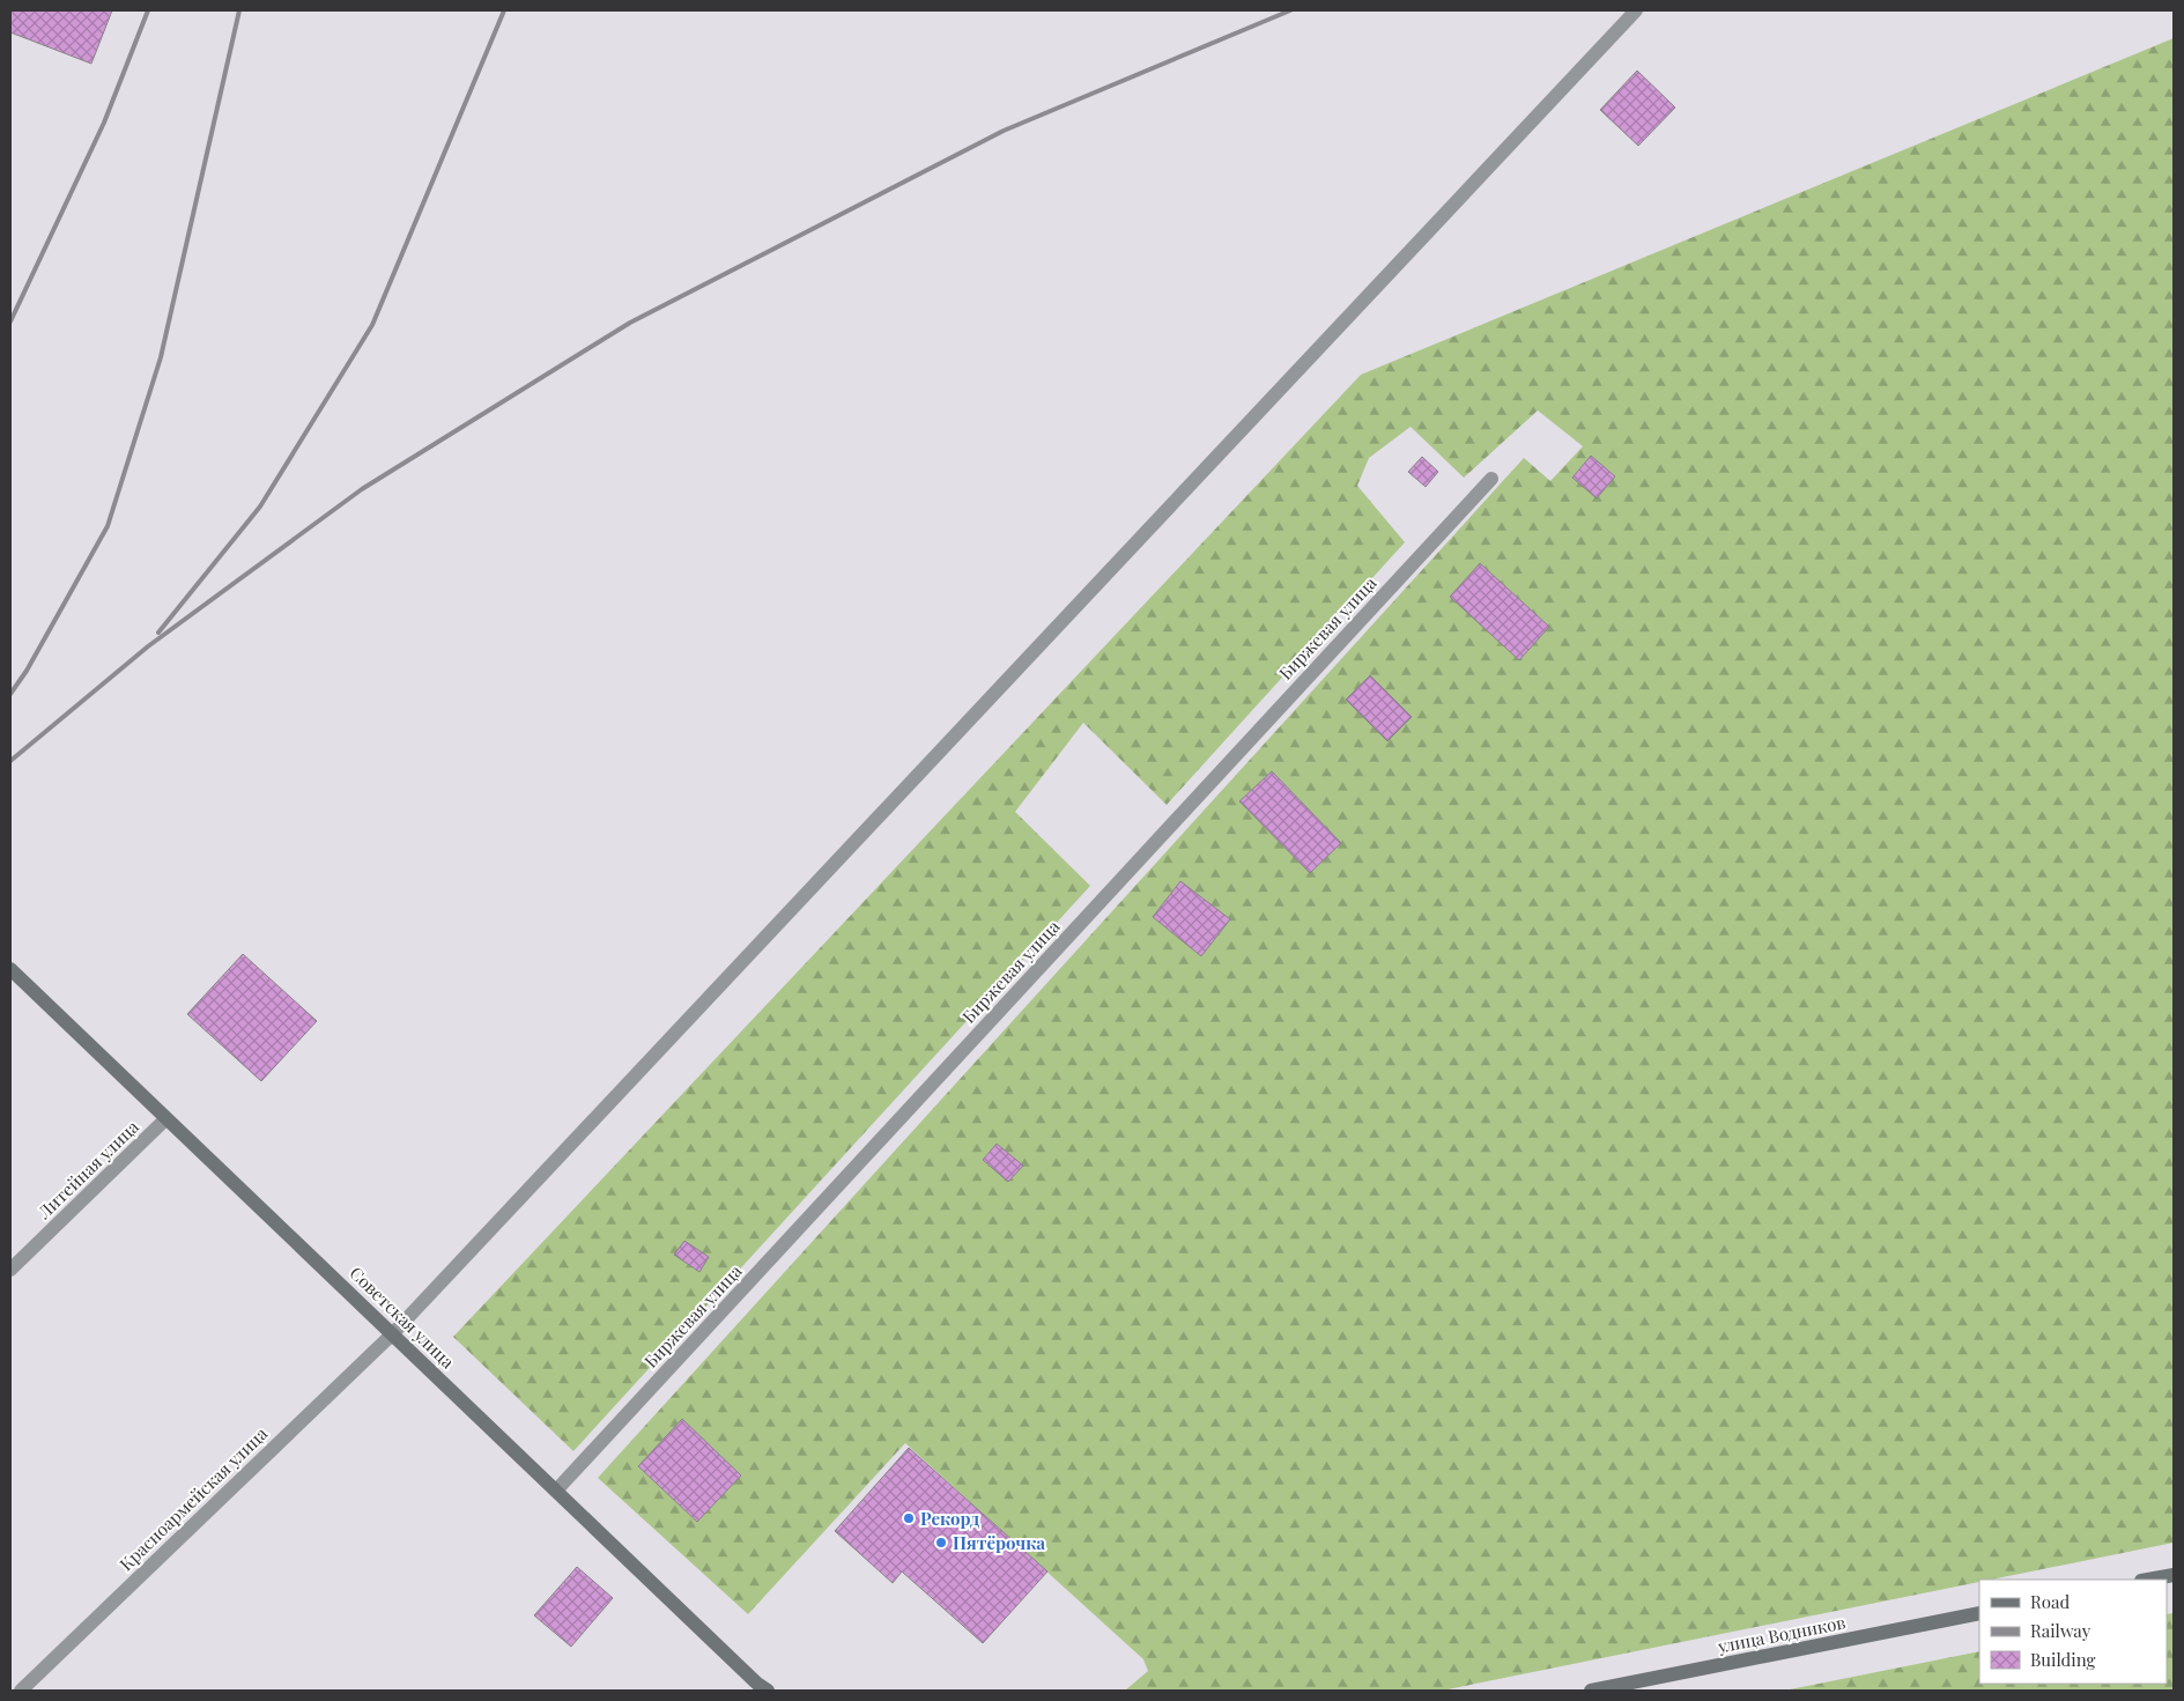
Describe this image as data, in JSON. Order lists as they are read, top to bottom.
{
  "streets": {
    "main road": ["Советская улица", "улица Водников"],
    "street": ["Биржевая улица", "Литейная улица", "Красноармейская улица"]
  },
  "crossings": [
    ["Биржевая улица", "Советская улица"],
    ["Литейная улица", "Советская улица"],
    ["Советская улица", "Красноармейская улица"]
  ],
  "places": ["Рекорд", "Пятёрочка"],
  "legend": ["Road", "Railway", "Building"]
}
